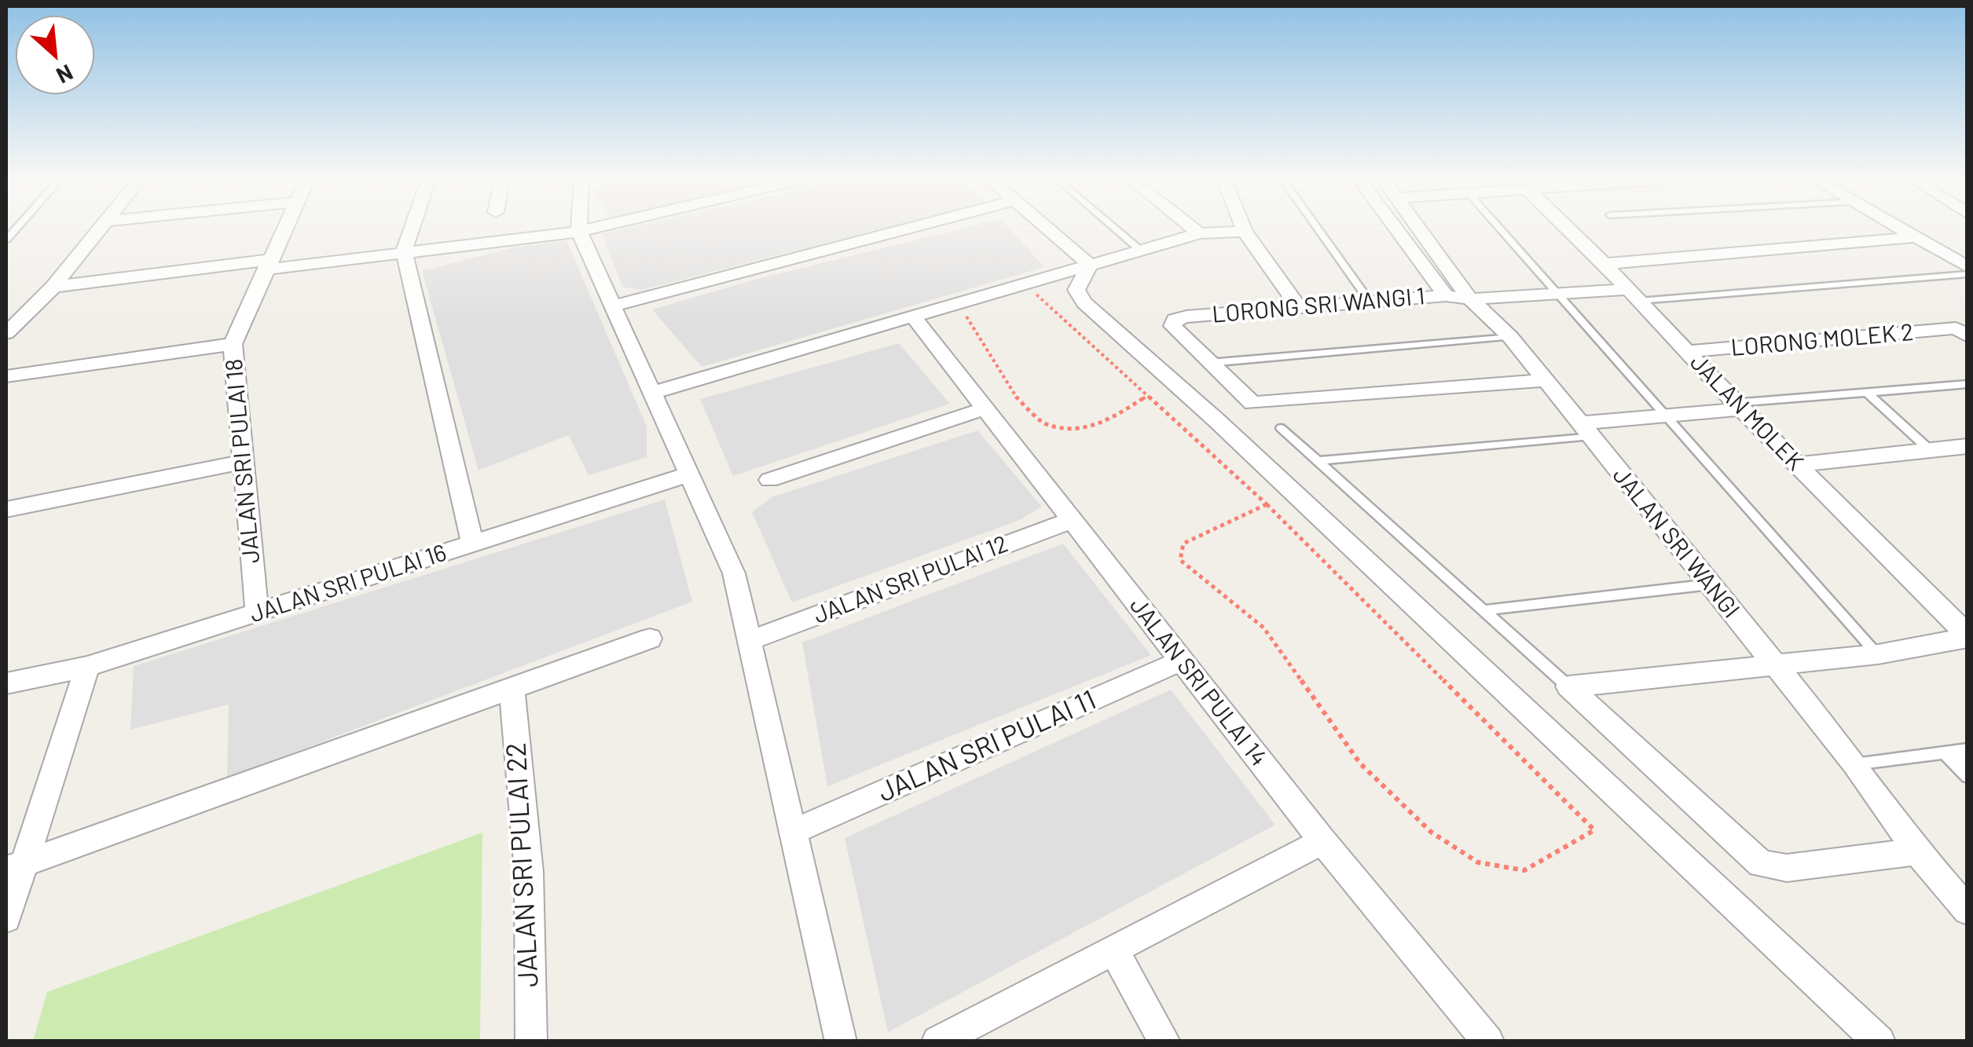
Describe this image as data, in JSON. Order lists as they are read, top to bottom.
{
  "streets": {
    "street": [
      "LORONG SRI WANGI 1",
      "LORONG MOLEK 2",
      "JALAN MOLEK",
      "JALAN SRI PULAI 18",
      "JALAN SRI WANGI",
      "JALAN SRI PULAI 12",
      "JALAN SRI PULAI 16",
      "JALAN SRI PULAI 14",
      "JALAN SRI PULAI 11",
      "JALAN SRI PULAI 22"
    ]
  },
  "crossings": [
    ["LORONG SRI WANGI 1", "JALAN MOLEK"],
    ["LORONG SRI WANGI 1", "JALAN SRI WANGI"],
    ["LORONG MOLEK 2", "JALAN MOLEK"],
    ["JALAN MOLEK", "JALAN SRI WANGI"],
    ["JALAN SRI PULAI 18", "JALAN SRI PULAI 16"],
    ["JALAN SRI PULAI 12", "JALAN SRI PULAI 14"],
    ["JALAN SRI PULAI 14", "JALAN SRI PULAI 11"]
  ],
  "north": "bottom right"
}
